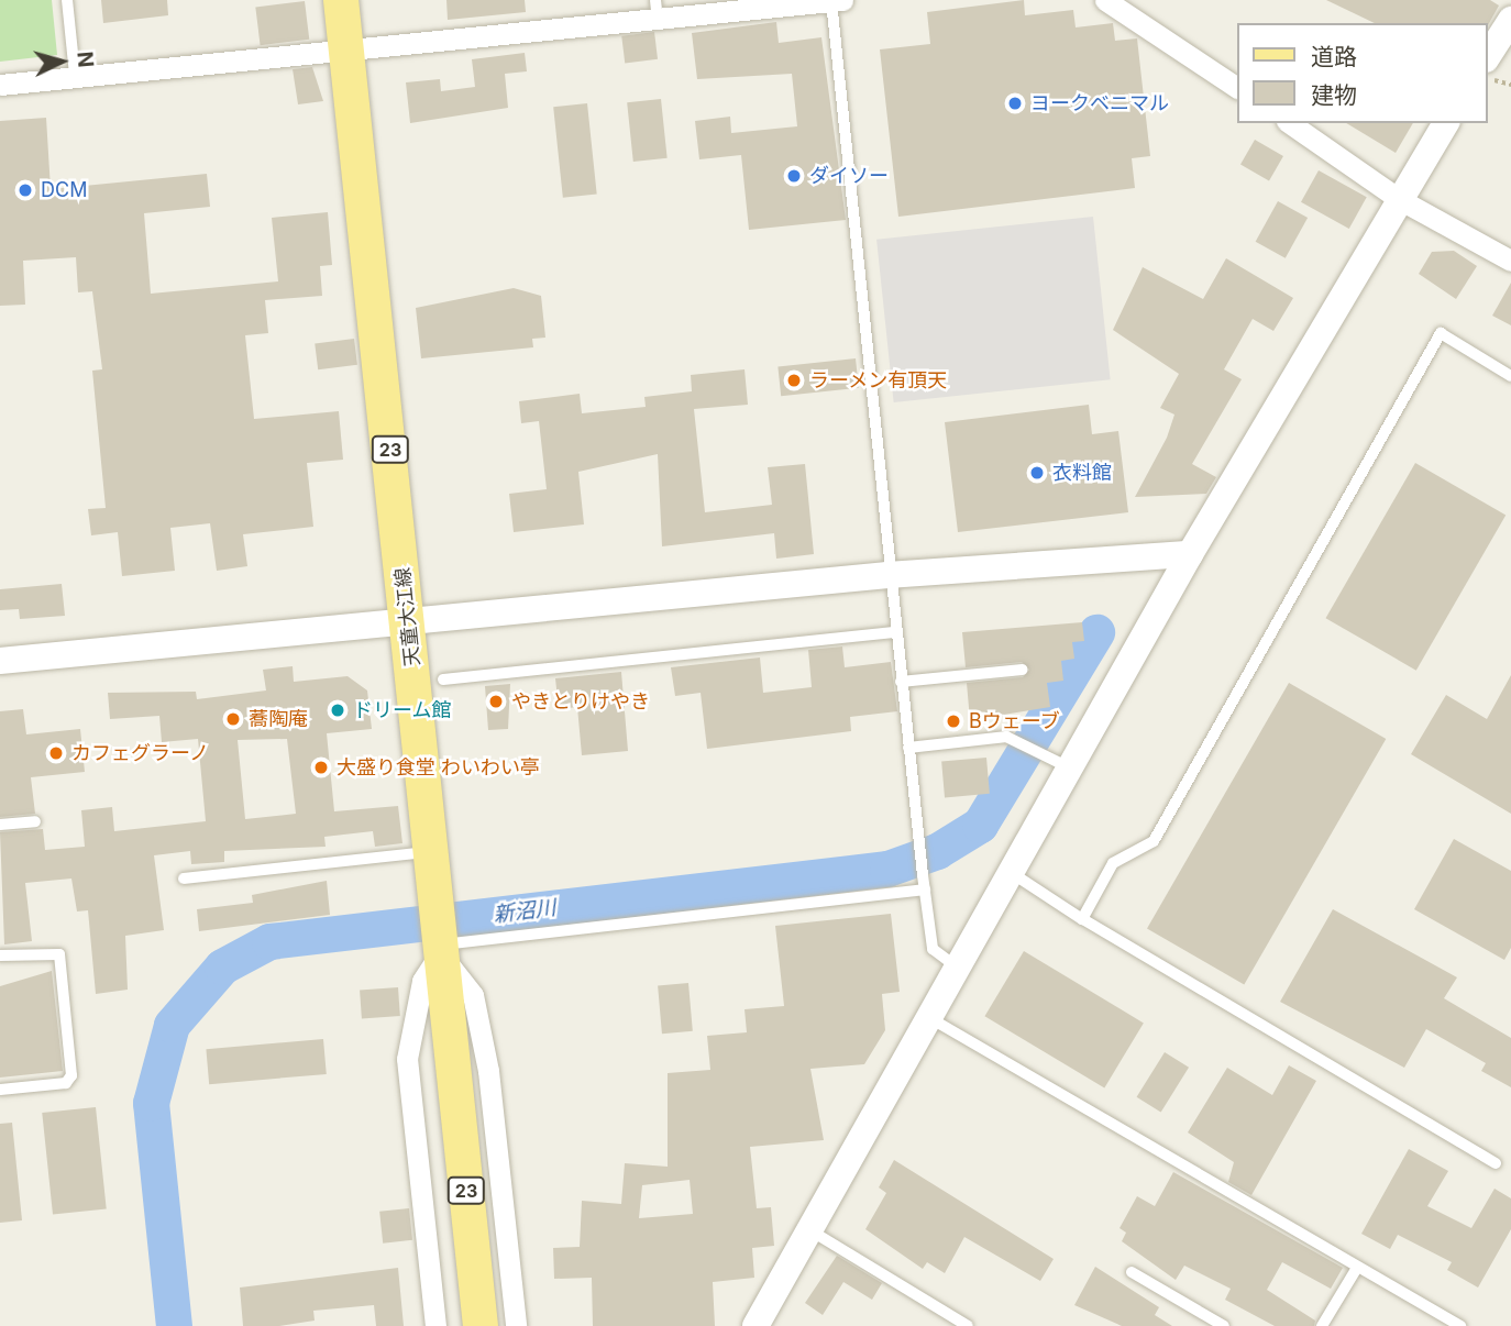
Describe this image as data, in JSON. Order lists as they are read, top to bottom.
{
  "streets": {
    "main road": ["23", "天童大江線"]
  },
  "water": ["新沼川"],
  "places": [
    "ヨークベニマル",
    "ダイソー",
    "DCM",
    "ラーメン有頂天",
    "衣料館",
    "やきとりけやき",
    "ドリーム館",
    "蕎陶庵",
    "Bウェーブ",
    "カフェグラーノ",
    "大盛り食堂 わいわい亭"
  ],
  "legend": ["道路", "建物"],
  "north": "right"
}
